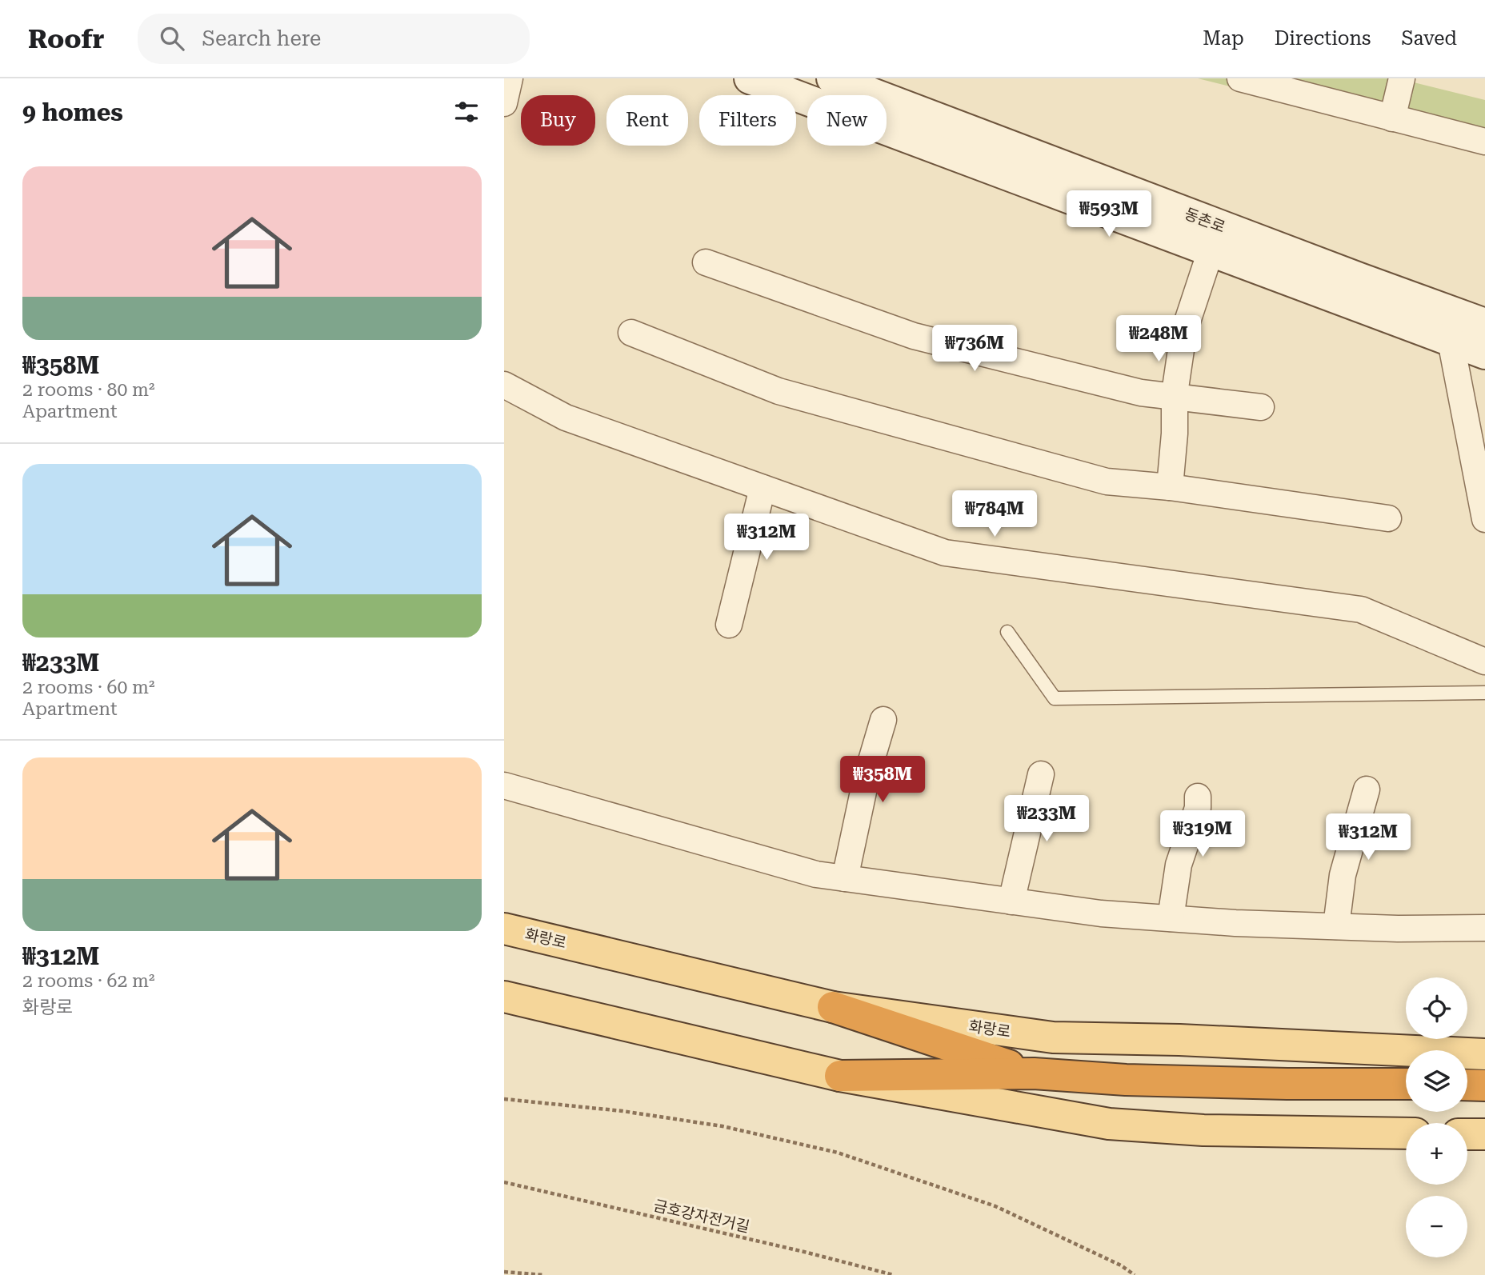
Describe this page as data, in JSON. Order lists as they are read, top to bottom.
{
  "streets": {
    "main road": ["동촌로", "화랑로"],
    "path": ["금호강자전거길"]
  },
  "page": {
    "header": "Roofr",
    "search": "Search here",
    "nav": ["Map", "Directions", "Saved"],
    "heading": "9 homes",
    "chip": [
      "Buy",
      "Rent",
      "Filters",
      "New"
    ],
    "list": [
      {
        "name": "₩358M",
        "note": "2 rooms · 80 m² · Apartment"
      },
      {
        "name": "₩233M",
        "note": "2 rooms · 60 m² · Apartment"
      },
      {
        "name": "₩312M",
        "note": "2 rooms · 62 m² · 화랑로"
      }
    ],
    "price": [
      "₩593M",
      "₩248M",
      "₩736M",
      "₩784M",
      "₩312M",
      "₩358M",
      "₩233M",
      "₩319M",
      "₩312M"
    ],
    "map_buttons": ["+", "−"]
  }
}
